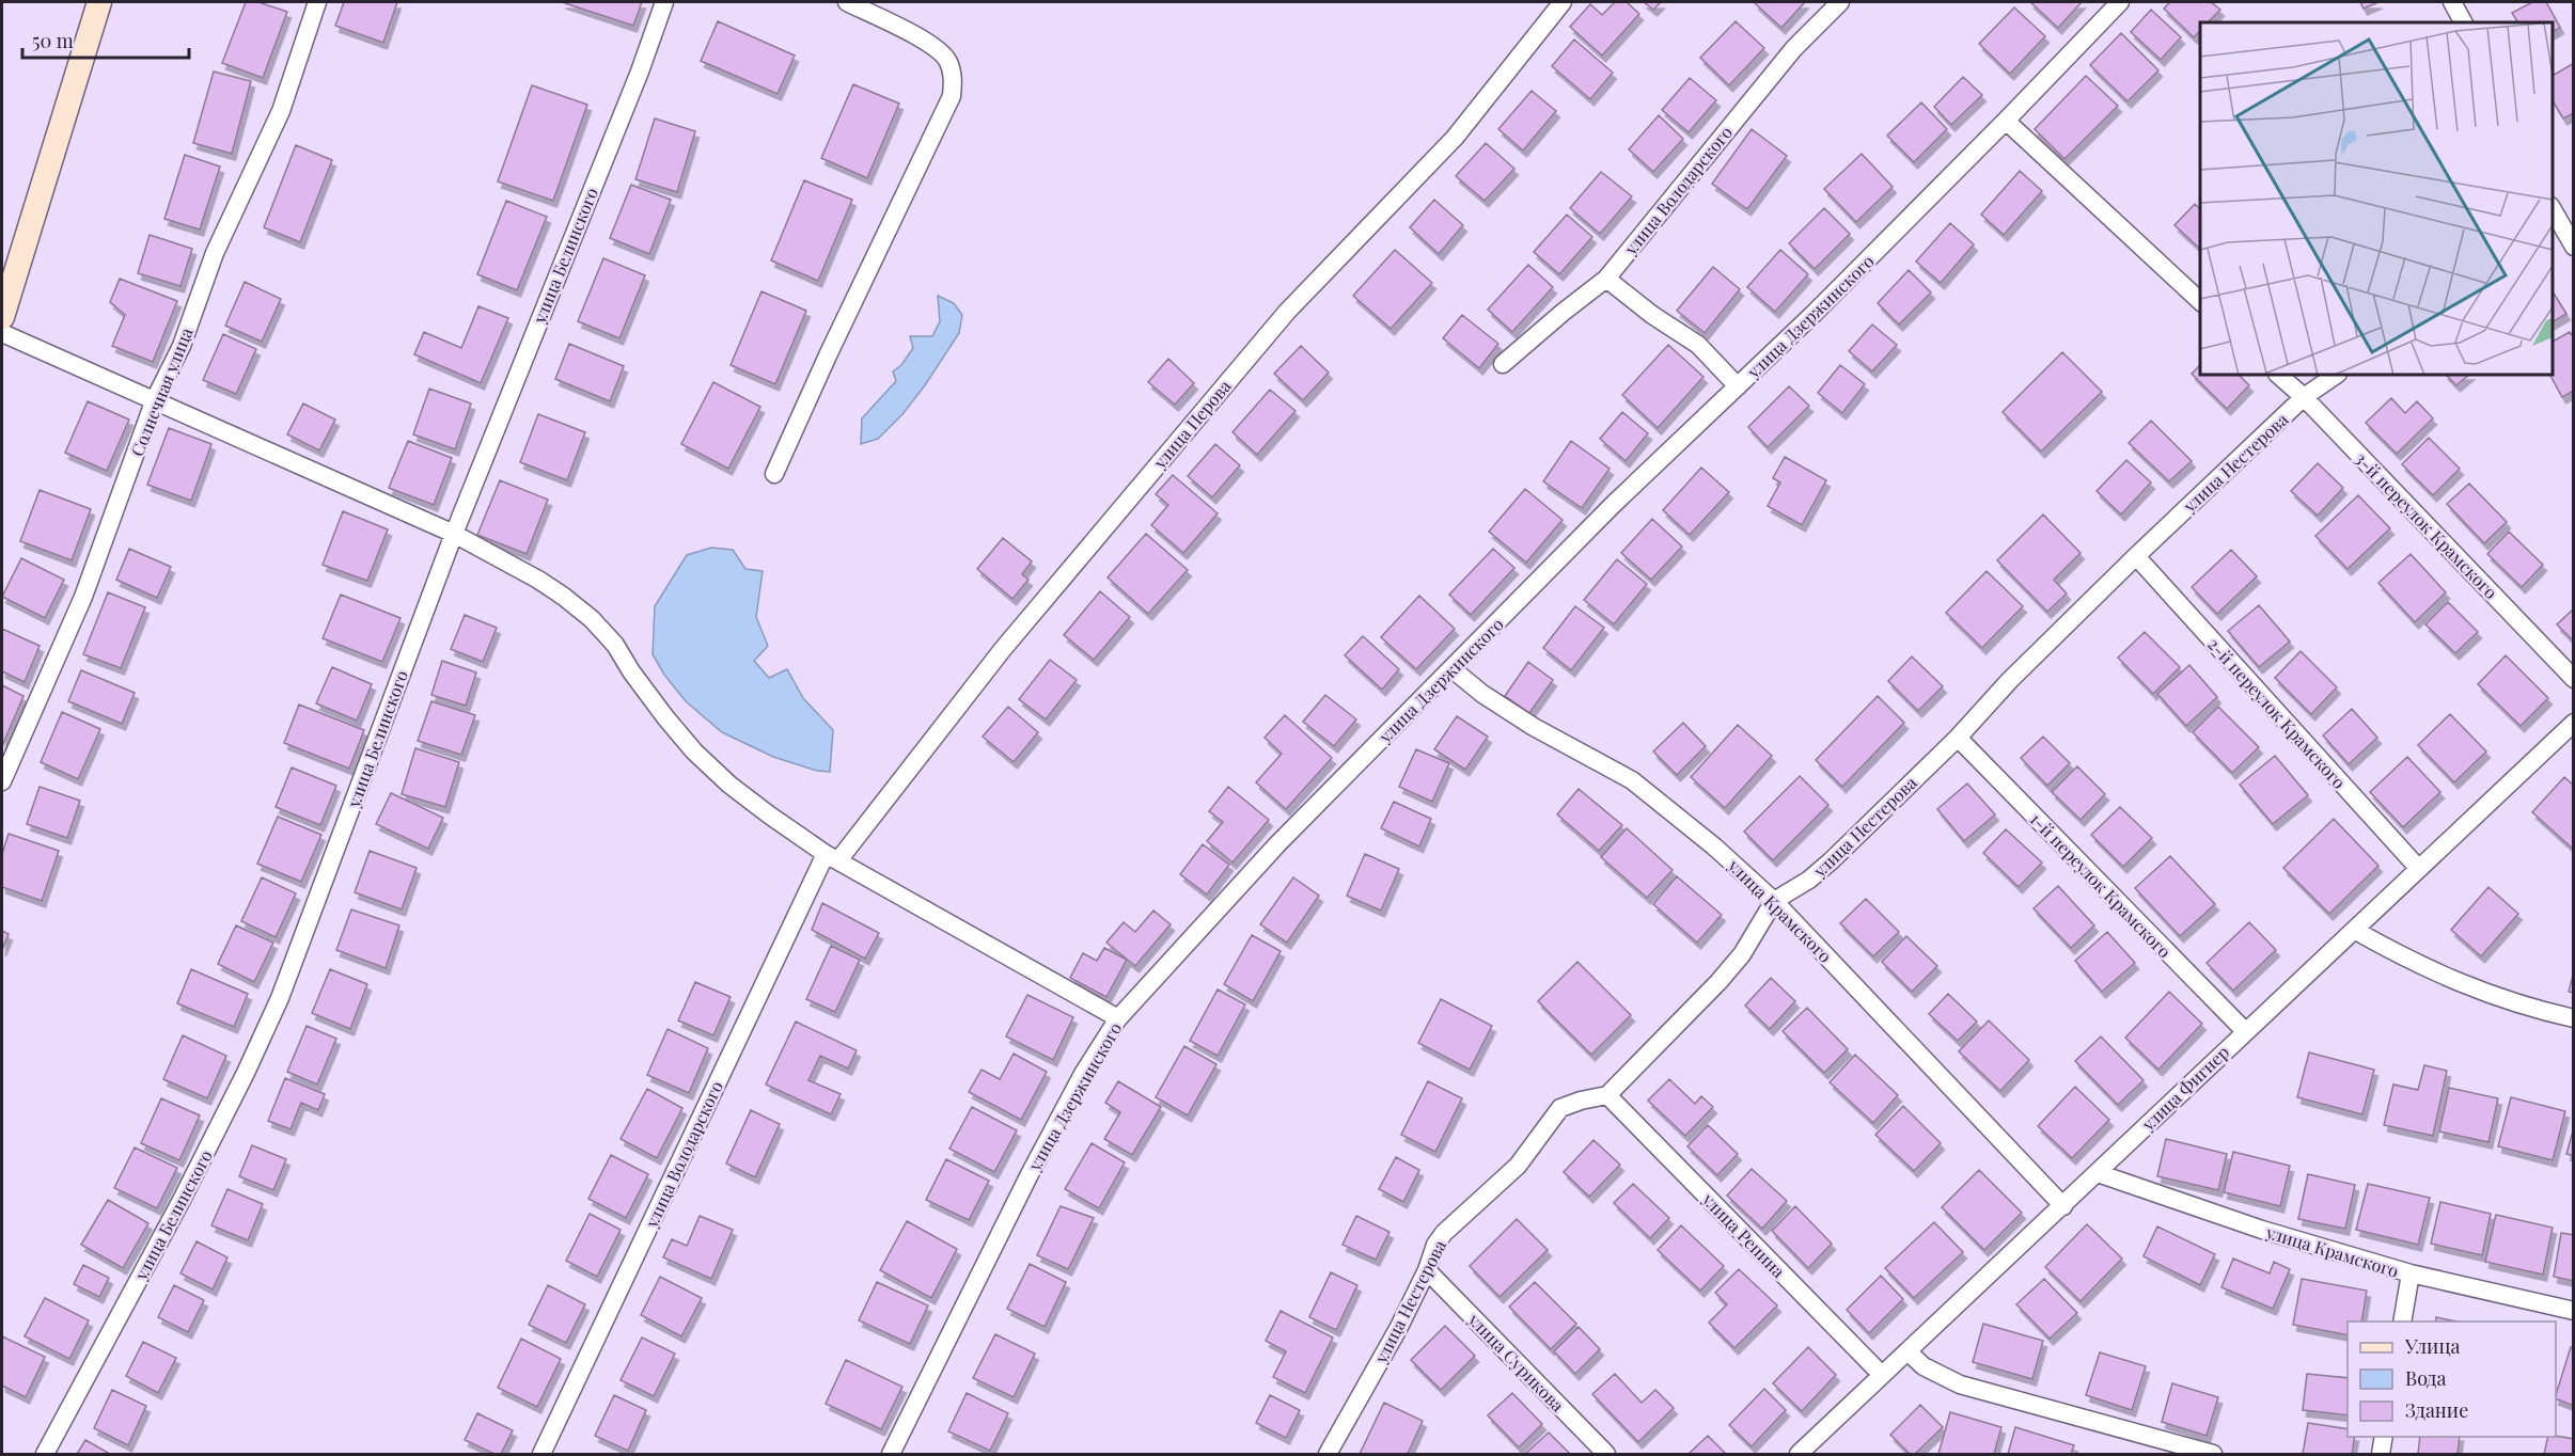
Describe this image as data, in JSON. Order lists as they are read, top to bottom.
{
  "streets": {
    "street": [
      "улица Володарского",
      "улица Белинского",
      "улица Дзержинского",
      "Солнечная улица",
      "улица Перова",
      "улица Нестерова",
      "3-й переулок Крамского",
      "2-й переулок Крамского",
      "1-й переулок Крамского",
      "улица Крамского",
      "улица Фигнер",
      "улица Репина",
      "улица Сурикова"
    ]
  },
  "crossings": [
    ["улица Володарского", "улица Перова"],
    ["улица Дзержинского", "улица Крамского"],
    ["улица Нестерова", "3-й переулок Крамского"],
    ["улица Нестерова", "2-й переулок Крамского"],
    ["улица Нестерова", "1-й переулок Крамского"],
    ["улица Нестерова", "улица Крамского"],
    ["улица Нестерова", "улица Репина"],
    ["улица Нестерова", "улица Сурикова"],
    ["2-й переулок Крамского", "улица Фигнер"],
    ["1-й переулок Крамского", "улица Фигнер"],
    ["улица Крамского", "улица Фигнер"],
    ["улица Фигнер", "улица Репина"]
  ],
  "legend": ["Улица", "Вода", "Здание"],
  "scale_bar": "50 m"
}
